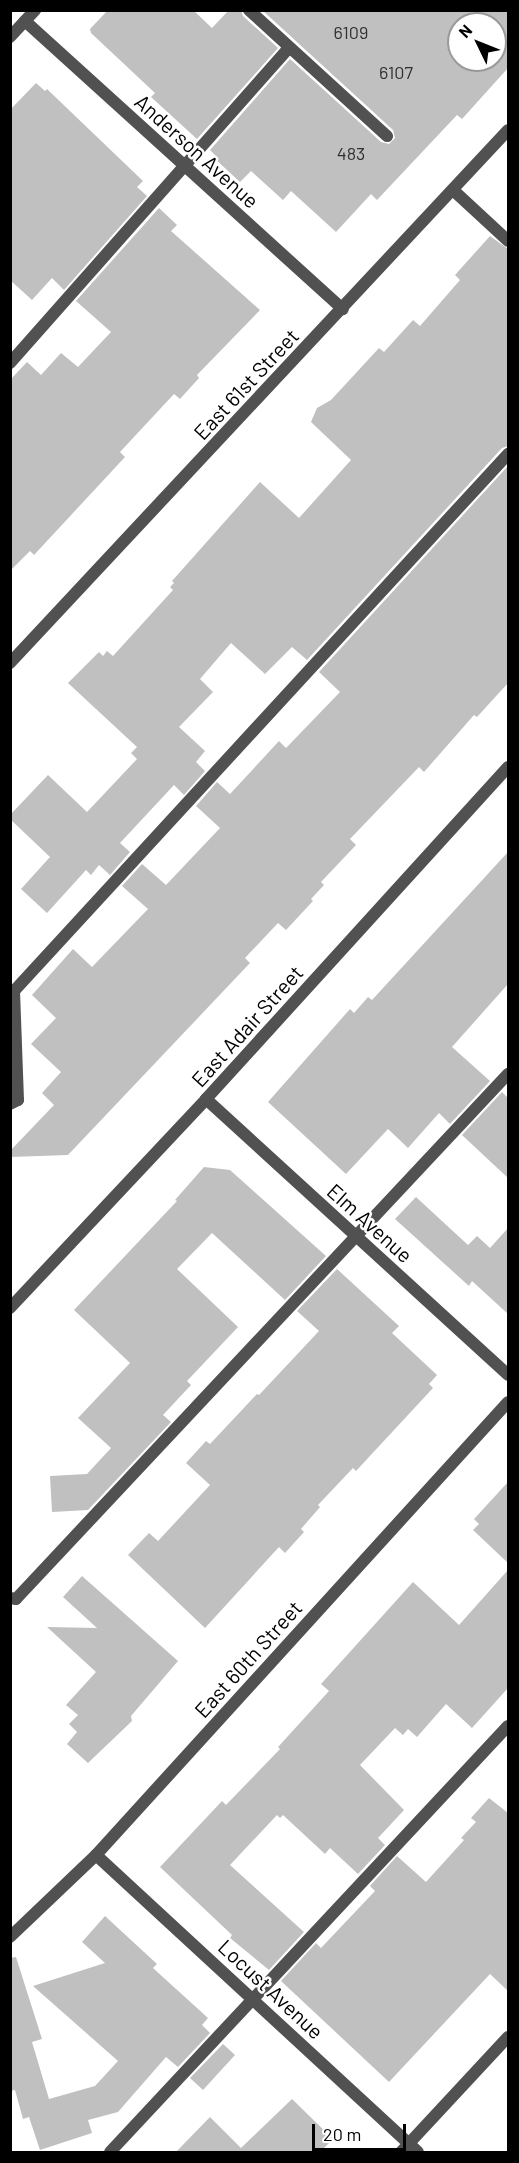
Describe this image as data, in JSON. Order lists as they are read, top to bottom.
{
  "streets": {
    "street": [
      "Anderson Avenue",
      "East 61st Street",
      "East Adair Street",
      "Elm Avenue",
      "East 60th Street",
      "Locust Avenue"
    ]
  },
  "crossings": [
    ["Anderson Avenue", "East 61st Street"],
    ["East Adair Street", "Elm Avenue"],
    ["East 60th Street", "Locust Avenue"]
  ],
  "house_numbers": ["6109", "6107", "483"],
  "scale_bar": "20 m",
  "north": "top left"
}
